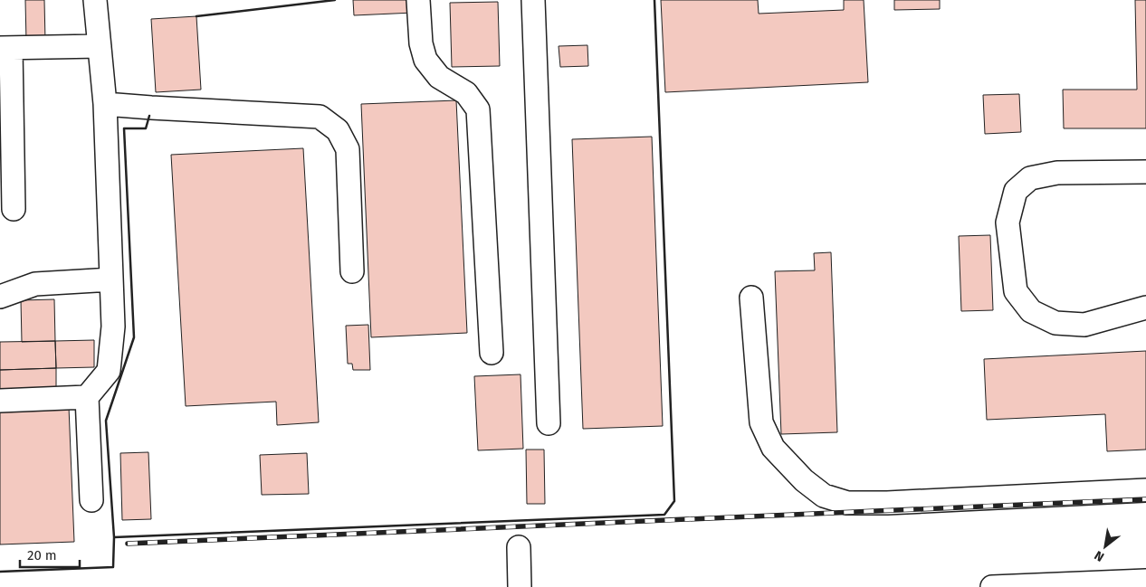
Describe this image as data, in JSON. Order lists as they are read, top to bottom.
{
  "scale_bar": "20 m",
  "north": "bottom left"
}
